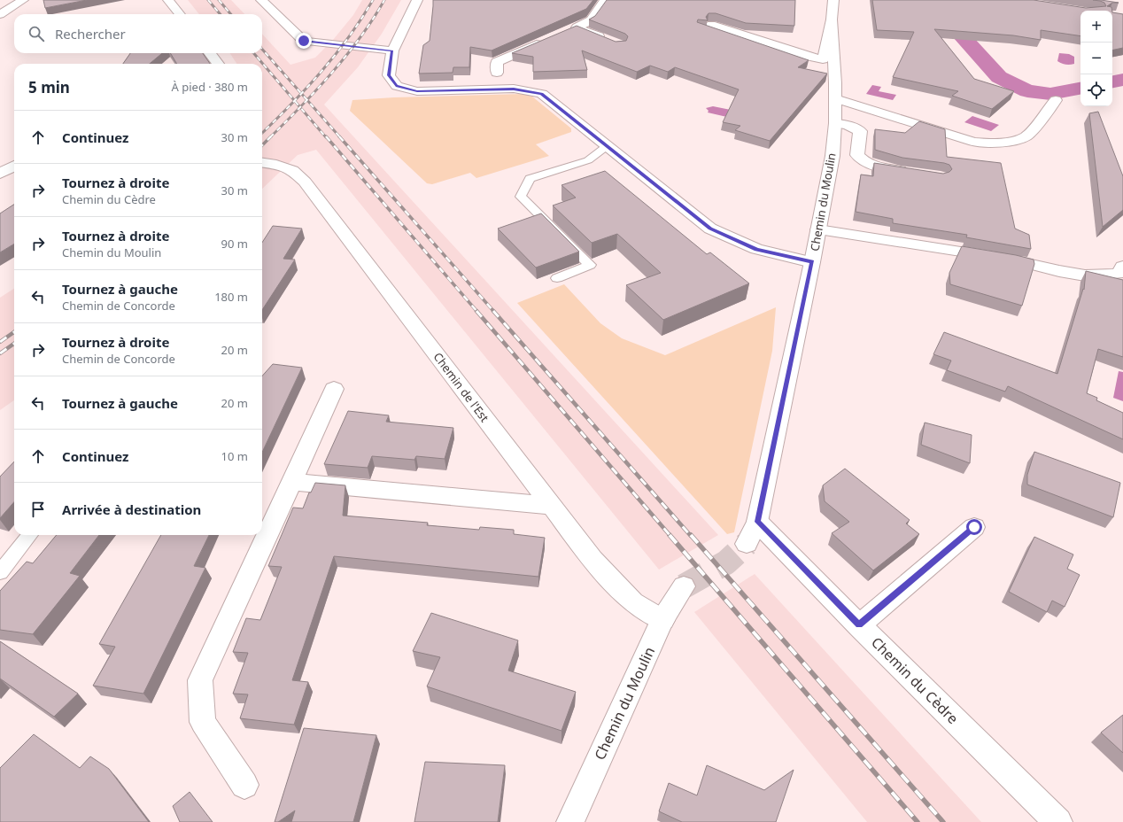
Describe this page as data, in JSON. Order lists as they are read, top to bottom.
{
  "streets": {
    "street": ["Chemin du Moulin", "Chemin de l'Est", "Chemin du Cèdre"]
  },
  "crossings": [
    ["Chemin du Moulin", "Chemin de l'Est"],
    ["Chemin du Moulin", "Chemin du Cèdre"]
  ],
  "page": {
    "map_buttons": ["+", "−"],
    "search": "Rechercher",
    "heading": ["5 min", "À pied · 380 m"],
    "list": [
      ["Continuez", "30 m"],
      ["Tournez à droite", "Chemin du Cèdre", "30 m"],
      ["Tournez à droite", "Chemin du Moulin", "90 m"],
      ["Tournez à gauche", "Chemin de Concorde", "180 m"],
      ["Tournez à droite", "Chemin de Concorde", "20 m"],
      ["Tournez à gauche", "20 m"],
      ["Continuez", "10 m"],
      "Arrivée à destination"
    ]
  }
}
